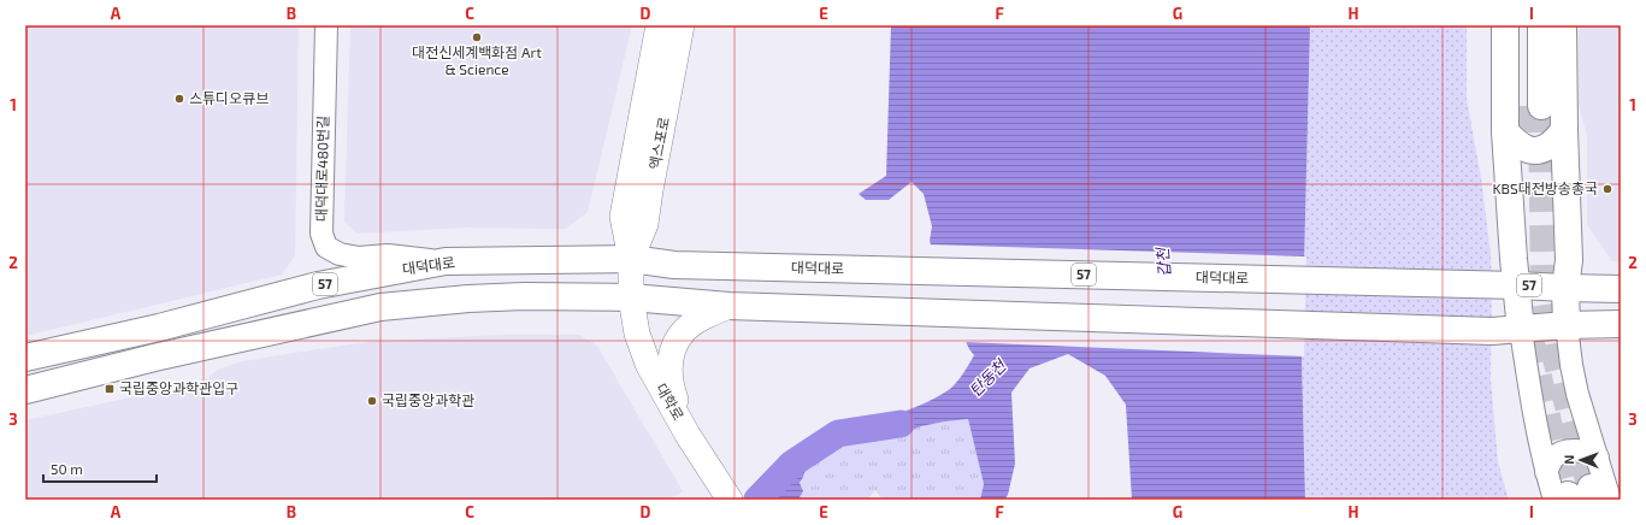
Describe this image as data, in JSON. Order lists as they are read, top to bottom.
{
  "streets": {
    "main road": [
      "엑스포로",
      "대덕대로",
      "57",
      "대학로"
    ],
    "street": ["대덕대로480번길"]
  },
  "crossings": [
    ["엑스포로", "대덕대로"],
    ["엑스포로", "57"],
    ["엑스포로", "대학로"],
    ["대덕대로480번길", "대덕대로"],
    ["57", "대학로"]
  ],
  "water": ["갑천", "탄동천"],
  "places": {
    "other": [
      "대전신세계백화점 Art & Science",
      "스튜디오큐브",
      "KBS대전방송총국",
      "국립중앙과학관"
    ],
    "transit": ["국립중앙과학관입구"]
  },
  "scale_bar": "50 m",
  "north": "left",
  "grid": {
    "columns": [
      "A",
      "B",
      "C",
      "D",
      "E",
      "F",
      "G",
      "H",
      "I"
    ],
    "rows": ["1", "2", "3"]
  }
}
